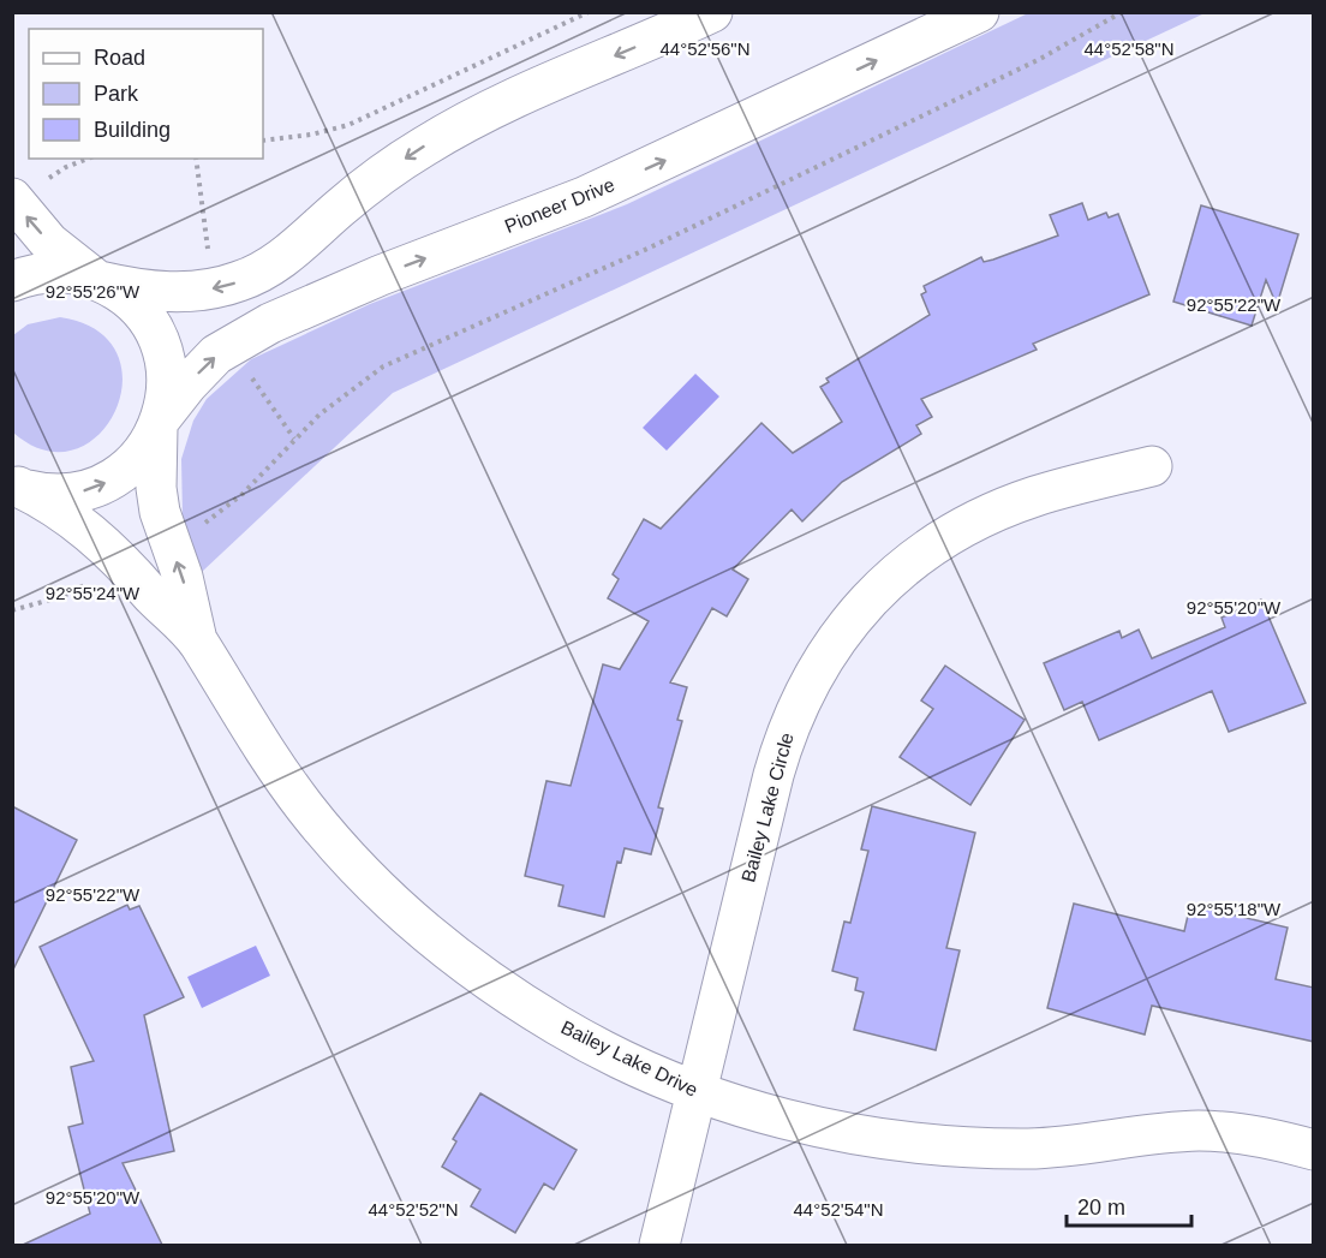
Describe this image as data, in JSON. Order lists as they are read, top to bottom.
{
  "streets": {
    "street": ["Pioneer Drive", "Bailey Lake Circle", "Bailey Lake Drive"]
  },
  "crossings": [
    ["Pioneer Drive", "Bailey Lake Drive"],
    ["Bailey Lake Circle", "Bailey Lake Drive"]
  ],
  "legend": ["Road", "Park", "Building"],
  "scale_bar": "20 m",
  "coordinates": [
    "44°52'56\"N",
    "44°52'58\"N",
    "92°55'26\"W",
    "92°55'22\"W",
    "92°55'24\"W",
    "92°55'20\"W",
    "92°55'18\"W",
    "44°52'52\"N",
    "44°52'54\"N"
  ]
}
